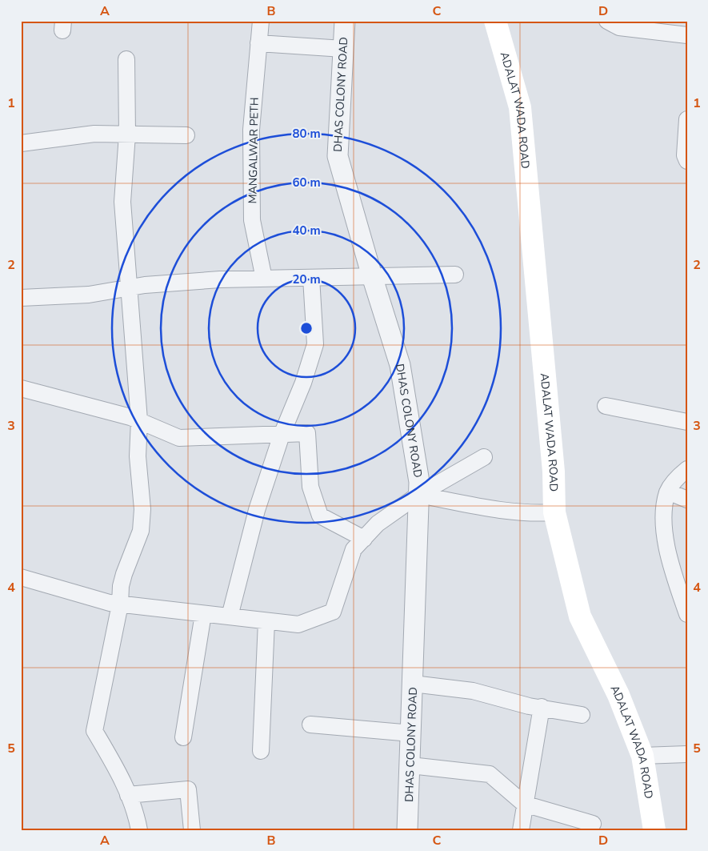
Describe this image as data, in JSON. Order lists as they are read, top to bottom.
{
  "streets": {
    "main road": ["ADALAT WADA ROAD"],
    "street": ["DHAS COLONY ROAD", "MANGALWAR PETH"]
  },
  "grid": {
    "columns": [
      "A",
      "B",
      "C",
      "D"
    ],
    "rows": [
      "1",
      "2",
      "3",
      "4",
      "5"
    ]
  },
  "rings": [
    "80 m",
    "60 m",
    "40 m",
    "20 m"
  ]
}
